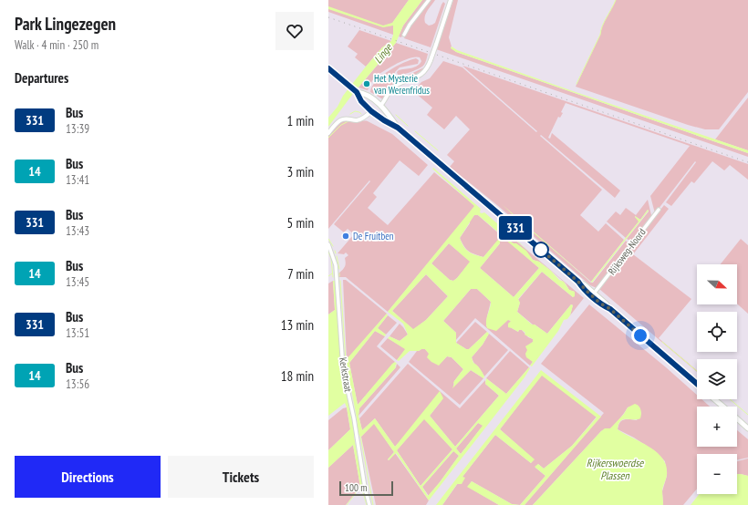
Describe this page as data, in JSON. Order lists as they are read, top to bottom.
{
  "streets": {
    "street": ["Rijksweg-Noord", "Kerkstraat"]
  },
  "water": ["Linge", "Rijkerswoerdse Plassen"],
  "places": ["Het Mysterie van Werenfridus", "De Fruitben"],
  "lines": ["bus line 331"],
  "scale_bar": "100 m",
  "north": "right",
  "page": {
    "heading": [
      ["Park Lingezegen", "Walk · 4 min · 250 m"],
      "Departures"
    ],
    "on_map": "331",
    "list": [
      {
        "mark": "331",
        "name": "Bus",
        "note": "13:39",
        "value": "1 min"
      },
      {
        "mark": "14",
        "name": "Bus",
        "note": "13:41",
        "value": "3 min"
      },
      {
        "mark": "331",
        "name": "Bus",
        "note": "13:43",
        "value": "5 min"
      },
      {
        "mark": "14",
        "name": "Bus",
        "note": "13:45",
        "value": "7 min"
      },
      {
        "mark": "331",
        "name": "Bus",
        "note": "13:51",
        "value": "13 min"
      },
      {
        "mark": "14",
        "name": "Bus",
        "note": "13:56",
        "value": "18 min"
      }
    ],
    "map_buttons": ["+", "−"],
    "buttons": ["Directions", "Tickets"],
    "scale": "100 m"
  }
}
